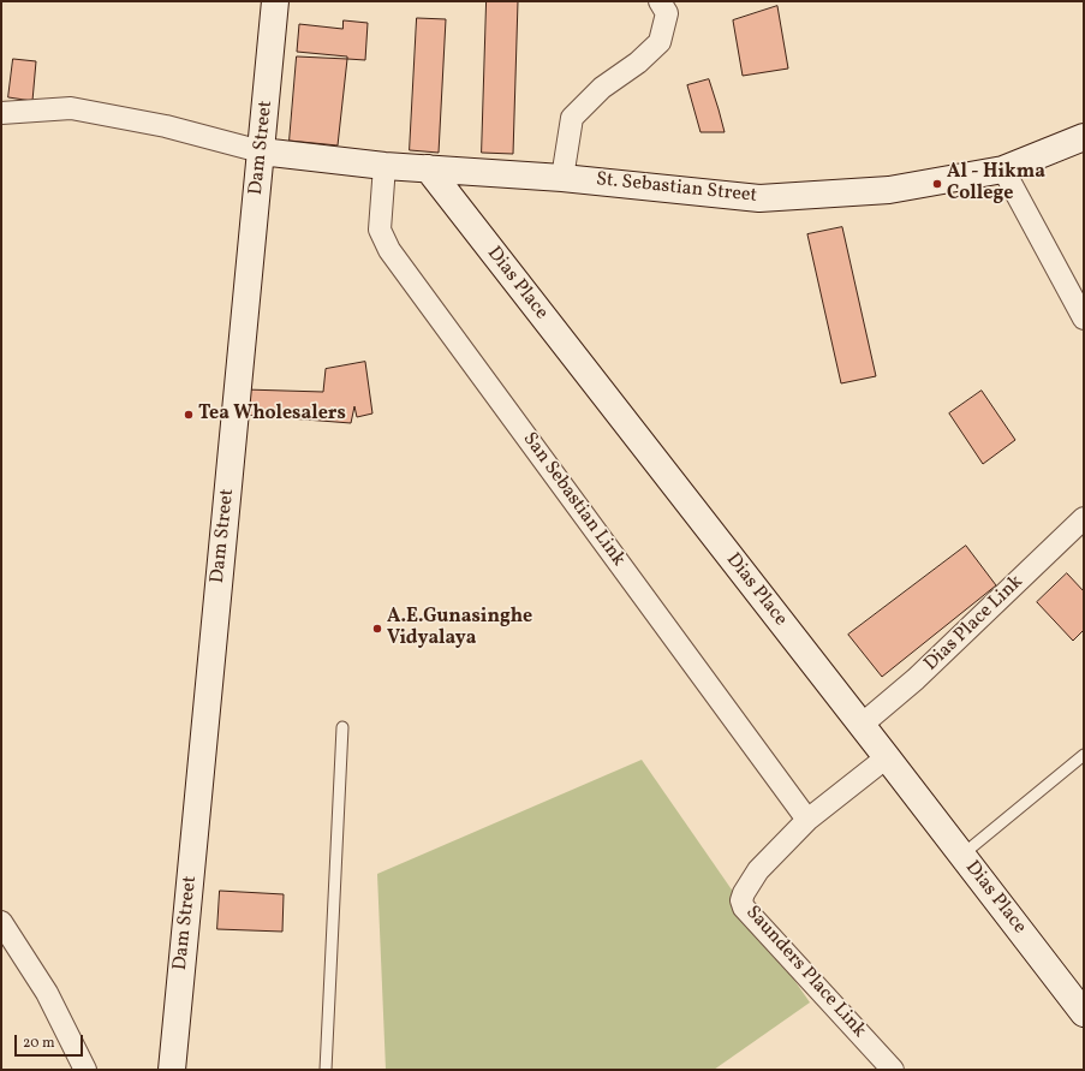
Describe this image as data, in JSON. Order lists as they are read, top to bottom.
{
  "streets": {
    "street": [
      "Dam Street",
      "St. Sebastian Street",
      "Dias Place",
      "San Sebastian Link",
      "Dias Place Link",
      "Saunders Place Link"
    ]
  },
  "crossings": [
    ["Dam Street", "St. Sebastian Street"],
    ["St. Sebastian Street", "Dias Place"],
    ["St. Sebastian Street", "San Sebastian Link"],
    ["Dias Place", "Dias Place Link"],
    ["Dias Place", "Saunders Place Link"],
    ["San Sebastian Link", "Saunders Place Link"]
  ],
  "places": ["Al - Hikma College", "Tea Wholesalers", "A.E.Gunasinghe Vidyalaya"],
  "scale_bar": "20 m"
}
